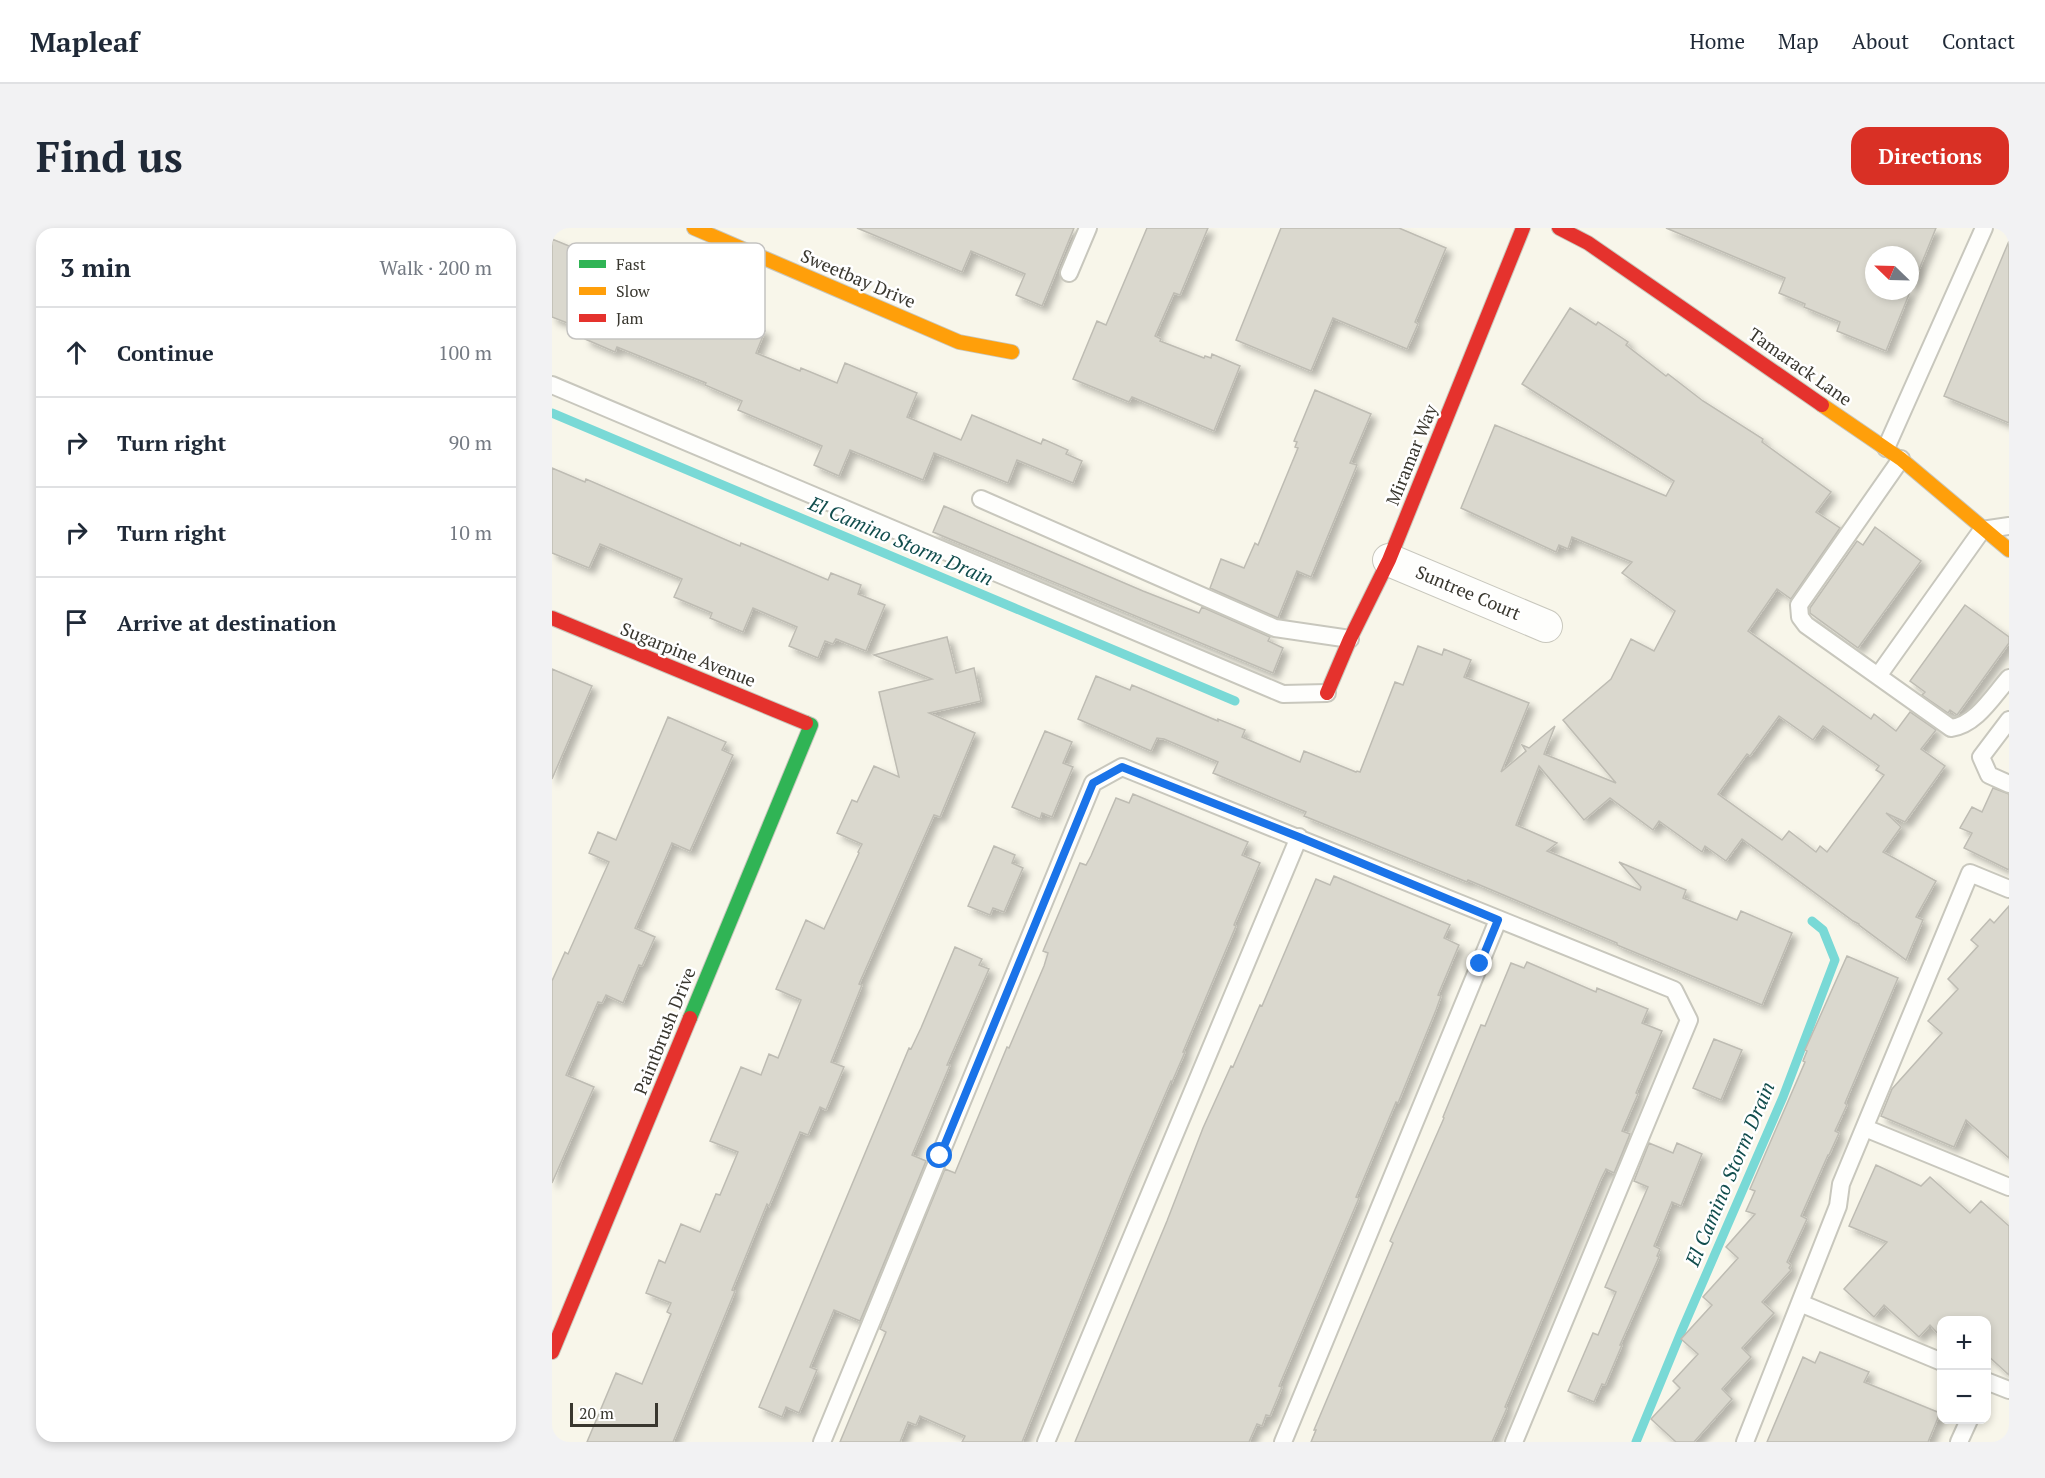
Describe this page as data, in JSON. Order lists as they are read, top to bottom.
{
  "streets": {
    "street": [
      "Sweetbay Drive",
      "Tamarack Lane",
      "Miramar Way",
      "Suntree Court",
      "Sugarpine Avenue",
      "Paintbrush Drive"
    ]
  },
  "crossings": [
    ["Miramar Way", "Suntree Court"],
    ["Sugarpine Avenue", "Paintbrush Drive"]
  ],
  "water": ["El Camino Storm Drain"],
  "legend": ["Fast", "Slow", "Jam"],
  "scale_bar": "20 m",
  "north": "top left",
  "page": {
    "header": "Mapleaf",
    "nav": [
      "Home",
      "Map",
      "About",
      "Contact"
    ],
    "buttons": "Directions",
    "title": "Find us",
    "heading": ["3 min", "Walk · 200 m"],
    "list": [
      ["Continue", "100 m"],
      ["Turn right", "90 m"],
      ["Turn right", "10 m"],
      "Arrive at destination"
    ],
    "map_buttons": ["+", "−"],
    "scale": "20 m"
  }
}
